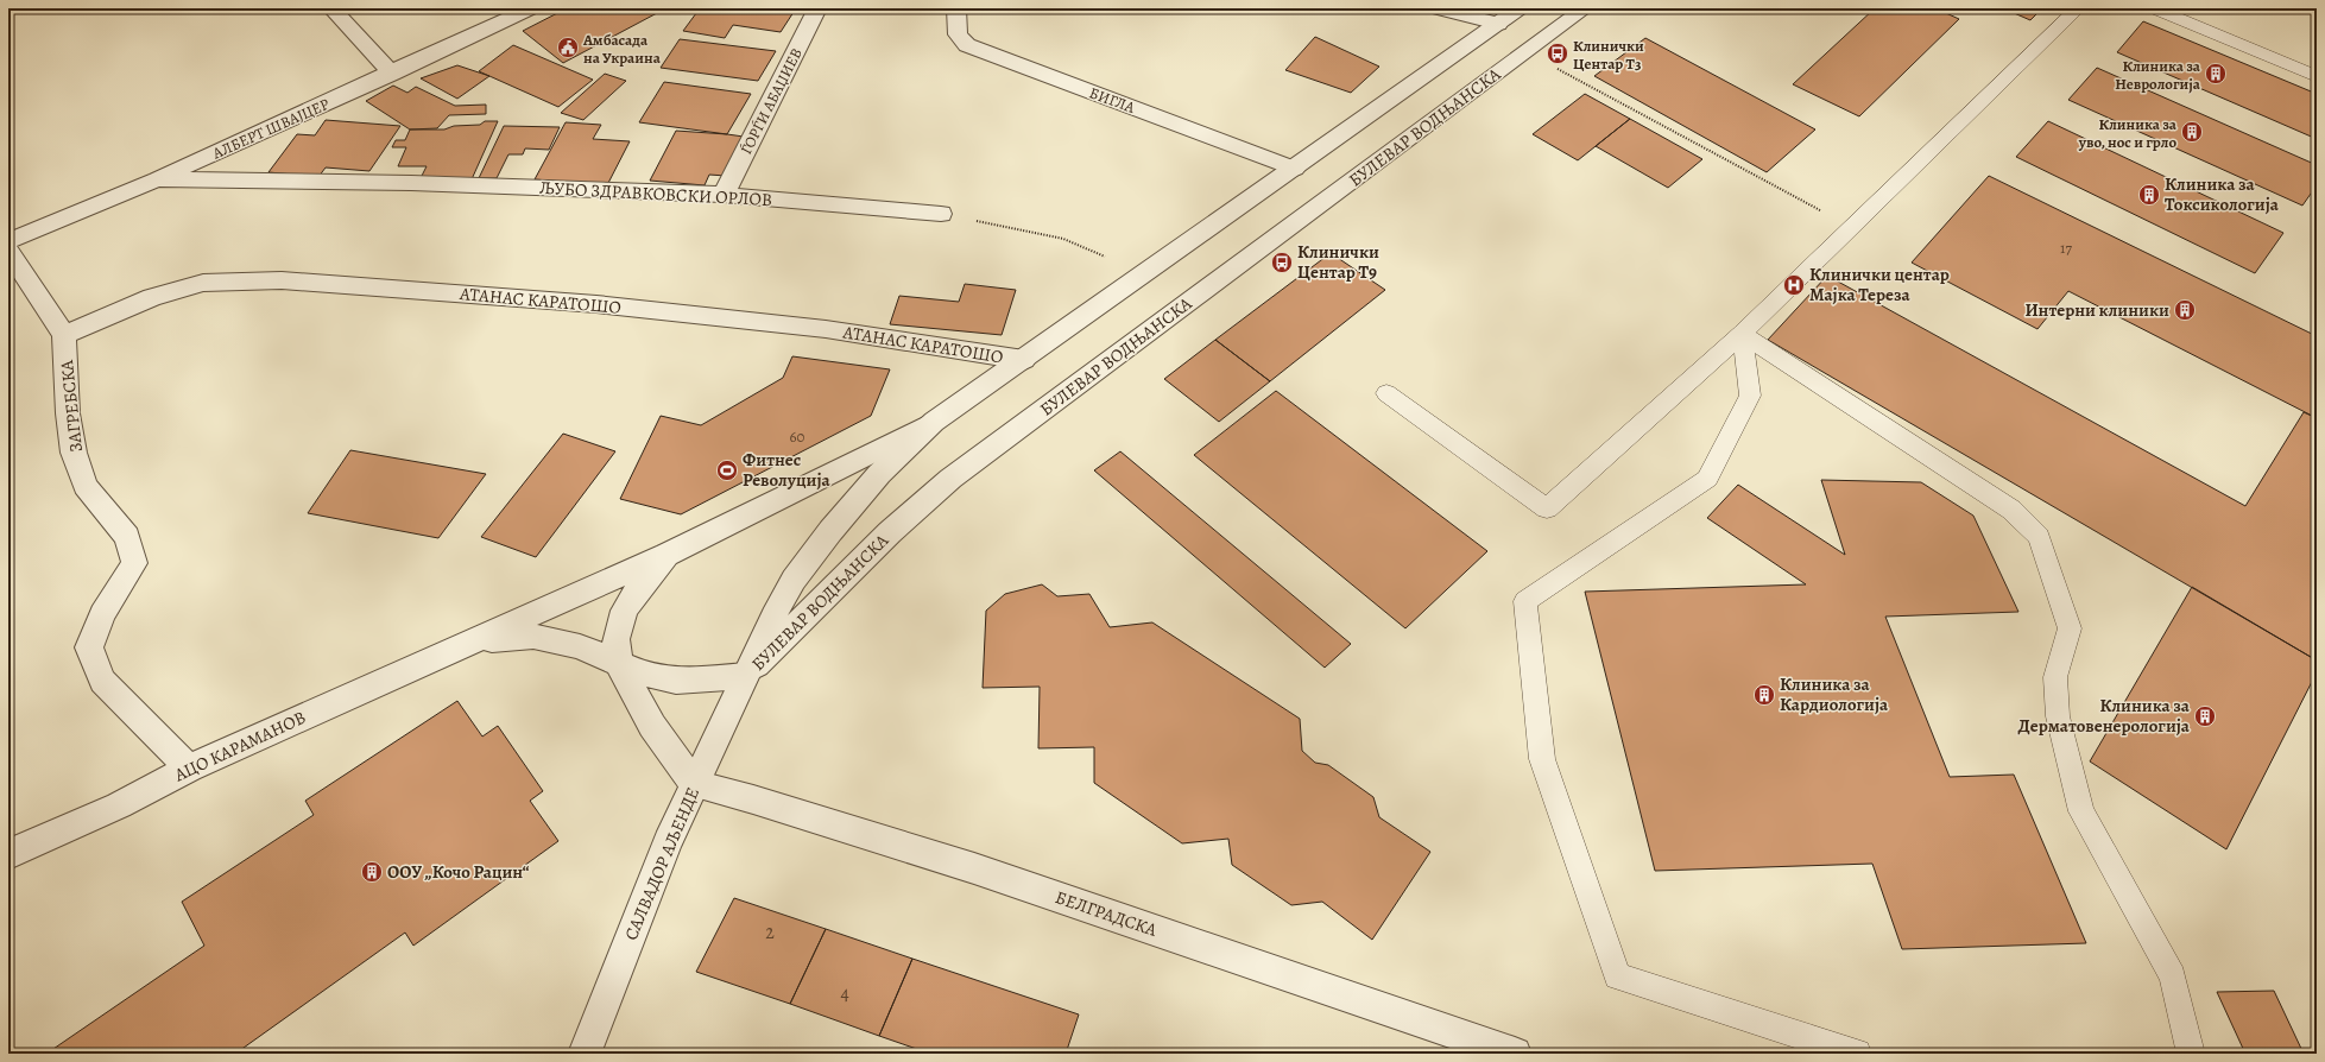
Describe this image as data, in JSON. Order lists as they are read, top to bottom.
{
  "streets": {
    "street": [
      "БИГЛА",
      "ЃОРЃИ АБАЏИЕВ",
      "БУЛЕВАР ВОДЊАНСКА",
      "АЛБЕРТ ШВАЈЦЕР",
      "ЉУБО ЗДРАВКОВСКИ ОРЛОВ",
      "АТАНАС КАРАТОШО",
      "ЗАГРЕБСКА",
      "АЦО КАРАМАНОВ",
      "САЛВАДОР АЉЕНДЕ",
      "БЕЛГРАДСКА"
    ]
  },
  "crossings": [
    ["БИГЛА", "БУЛЕВАР ВОДЊАНСКА"],
    ["ЃОРЃИ АБАЏИЕВ", "ЉУБО ЗДРАВКОВСКИ ОРЛОВ"],
    ["БУЛЕВАР ВОДЊАНСКА", "АТАНАС КАРАТОШО"],
    ["БУЛЕВАР ВОДЊАНСКА", "АЦО КАРАМАНОВ"],
    ["БУЛЕВАР ВОДЊАНСКА", "САЛВАДОР АЉЕНДЕ"],
    ["АЛБЕРТ ШВАЈЦЕР", "ЉУБО ЗДРАВКОВСКИ ОРЛОВ"],
    ["АТАНАС КАРАТОШО", "ЗАГРЕБСКА"],
    ["ЗАГРЕБСКА", "АЦО КАРАМАНОВ"],
    ["АЦО КАРАМАНОВ", "САЛВАДОР АЉЕНДЕ"],
    ["АЦО КАРАМАНОВ", "БЕЛГРАДСКА"],
    ["САЛВАДОР АЉЕНДЕ", "БЕЛГРАДСКА"]
  ],
  "places": {
    "public building": ["Амбасада на Украина"],
    "bus stop": ["Клинички Центар Т3", "Клинички Центар Т9"],
    "building": [
      "Клиника за Неврологија",
      "Клиника за уво, нос и грло",
      "Клиника за Токсикологија",
      "Интерни клиники",
      "Клиника за Кардиологија",
      "Клиника за Дерматовенерологија",
      "ООУ „Кочо Рацин“"
    ],
    "hospital": ["Клинички центар Мајка Тереза"],
    "sports": ["Фитнес Револуција"]
  },
  "house_numbers": [
    "17",
    "60",
    "2",
    "4"
  ]
}
